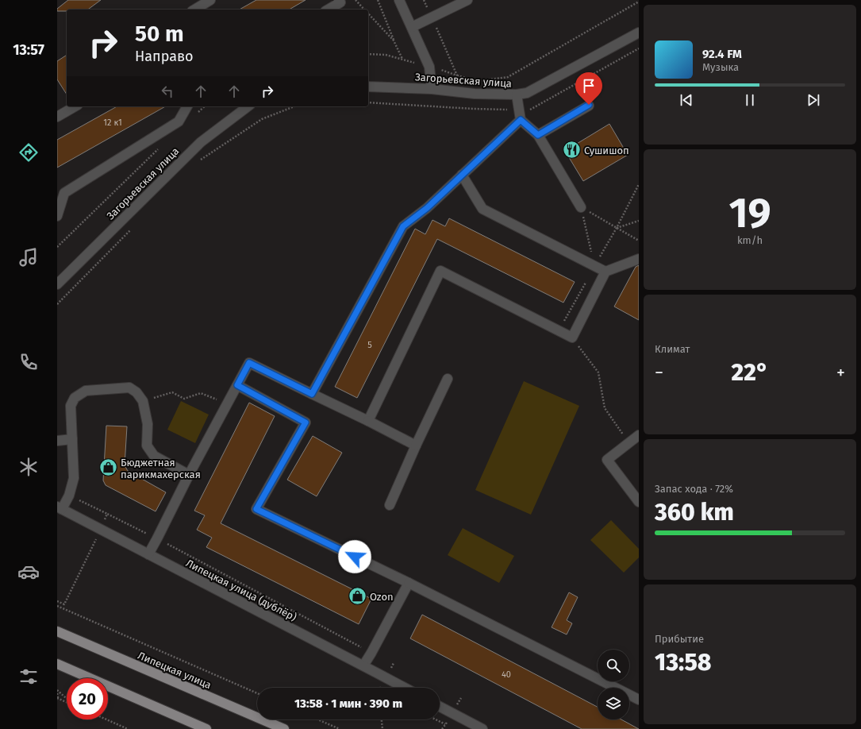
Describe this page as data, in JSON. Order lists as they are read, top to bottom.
{
  "streets": {
    "main road": ["Липецкая улица"],
    "street": ["Загорьевская улица", "Липецкая улица (дублёр)"]
  },
  "places": {
    "restaurant": ["Сушишоп"],
    "shop": ["Бюджетная парикмахерская", "Ozon"]
  },
  "house_numbers": ["12 к1", "5", "40"],
  "page": {
    "tabs": "13:57",
    "turn": ["50 m", "Направо"],
    "song": ["92.4 FM", "Музыка"],
    "tile": [
      ["19", "km/h"],
      "Климат",
      ["Запас хода · 72%", "360 km"],
      ["Прибытие", "13:58"]
    ],
    "heat": ["−", "22°", "+"],
    "limit": "20",
    "trip": "13:58 · 1 мин · 390 m"
  }
}
